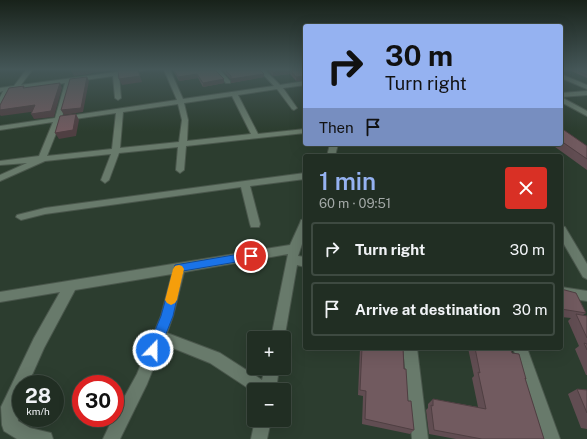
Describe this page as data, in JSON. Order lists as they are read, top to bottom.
{
  "page": {
    "turn": ["30 m", "Turn right"],
    "then": "Then",
    "heading": ["1 min", "60 m · 09:51"],
    "list": [
      {
        "name": "Turn right",
        "value": "30 m"
      },
      {
        "name": "Arrive at destination",
        "value": "30 m"
      }
    ],
    "map_buttons": ["+", "−"],
    "speed": "28 km/h",
    "limit": "30"
  }
}
